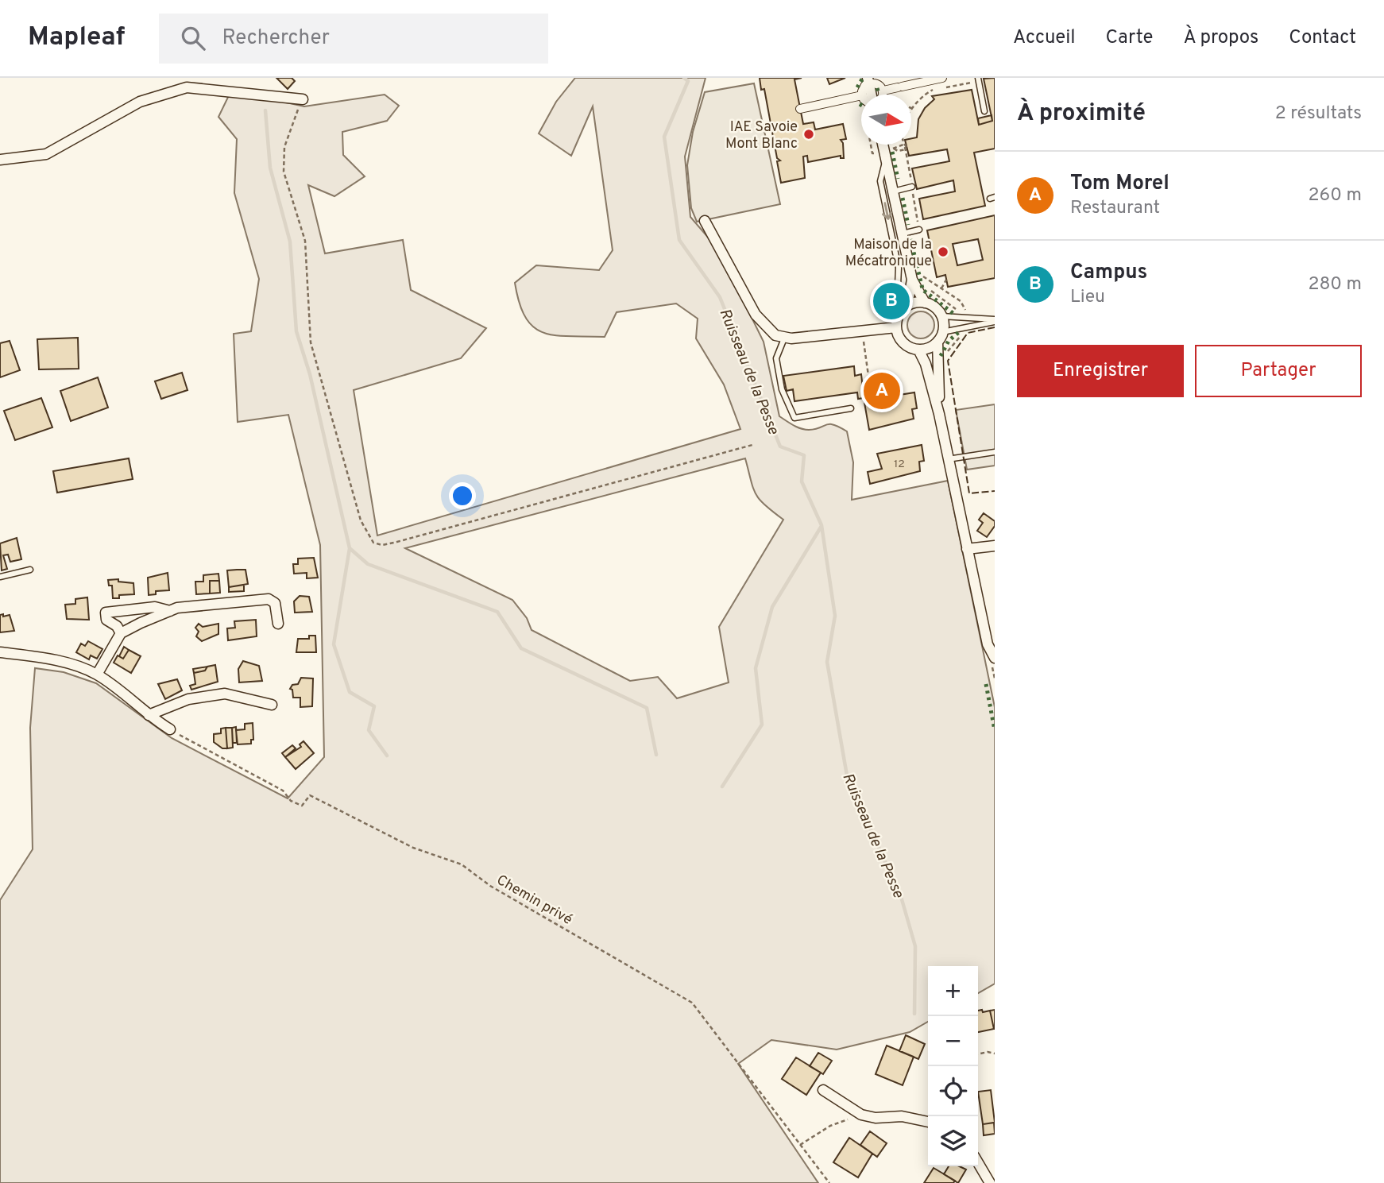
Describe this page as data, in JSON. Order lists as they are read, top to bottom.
{
  "streets": {
    "path": ["Chemin privé"]
  },
  "water": ["Ruisseau de la Pesse"],
  "places": ["IAE Savoie Mont Blanc", "Maison de la Mécatronique"],
  "house_numbers": ["12"],
  "north": "right",
  "page": {
    "header": "Mapleaf",
    "search": "Rechercher",
    "nav": [
      "Accueil",
      "Carte",
      "À propos",
      "Contact"
    ],
    "heading": ["À proximité", "2 résultats"],
    "list": [
      {
        "mark": "A",
        "name": "Tom Morel",
        "note": "Restaurant",
        "value": "260 m"
      },
      {
        "mark": "B",
        "name": "Campus",
        "note": "Lieu",
        "value": "280 m"
      }
    ],
    "pins": ["B", "A"],
    "buttons": ["Enregistrer", "Partager"],
    "map_buttons": ["+", "−"]
  }
}
